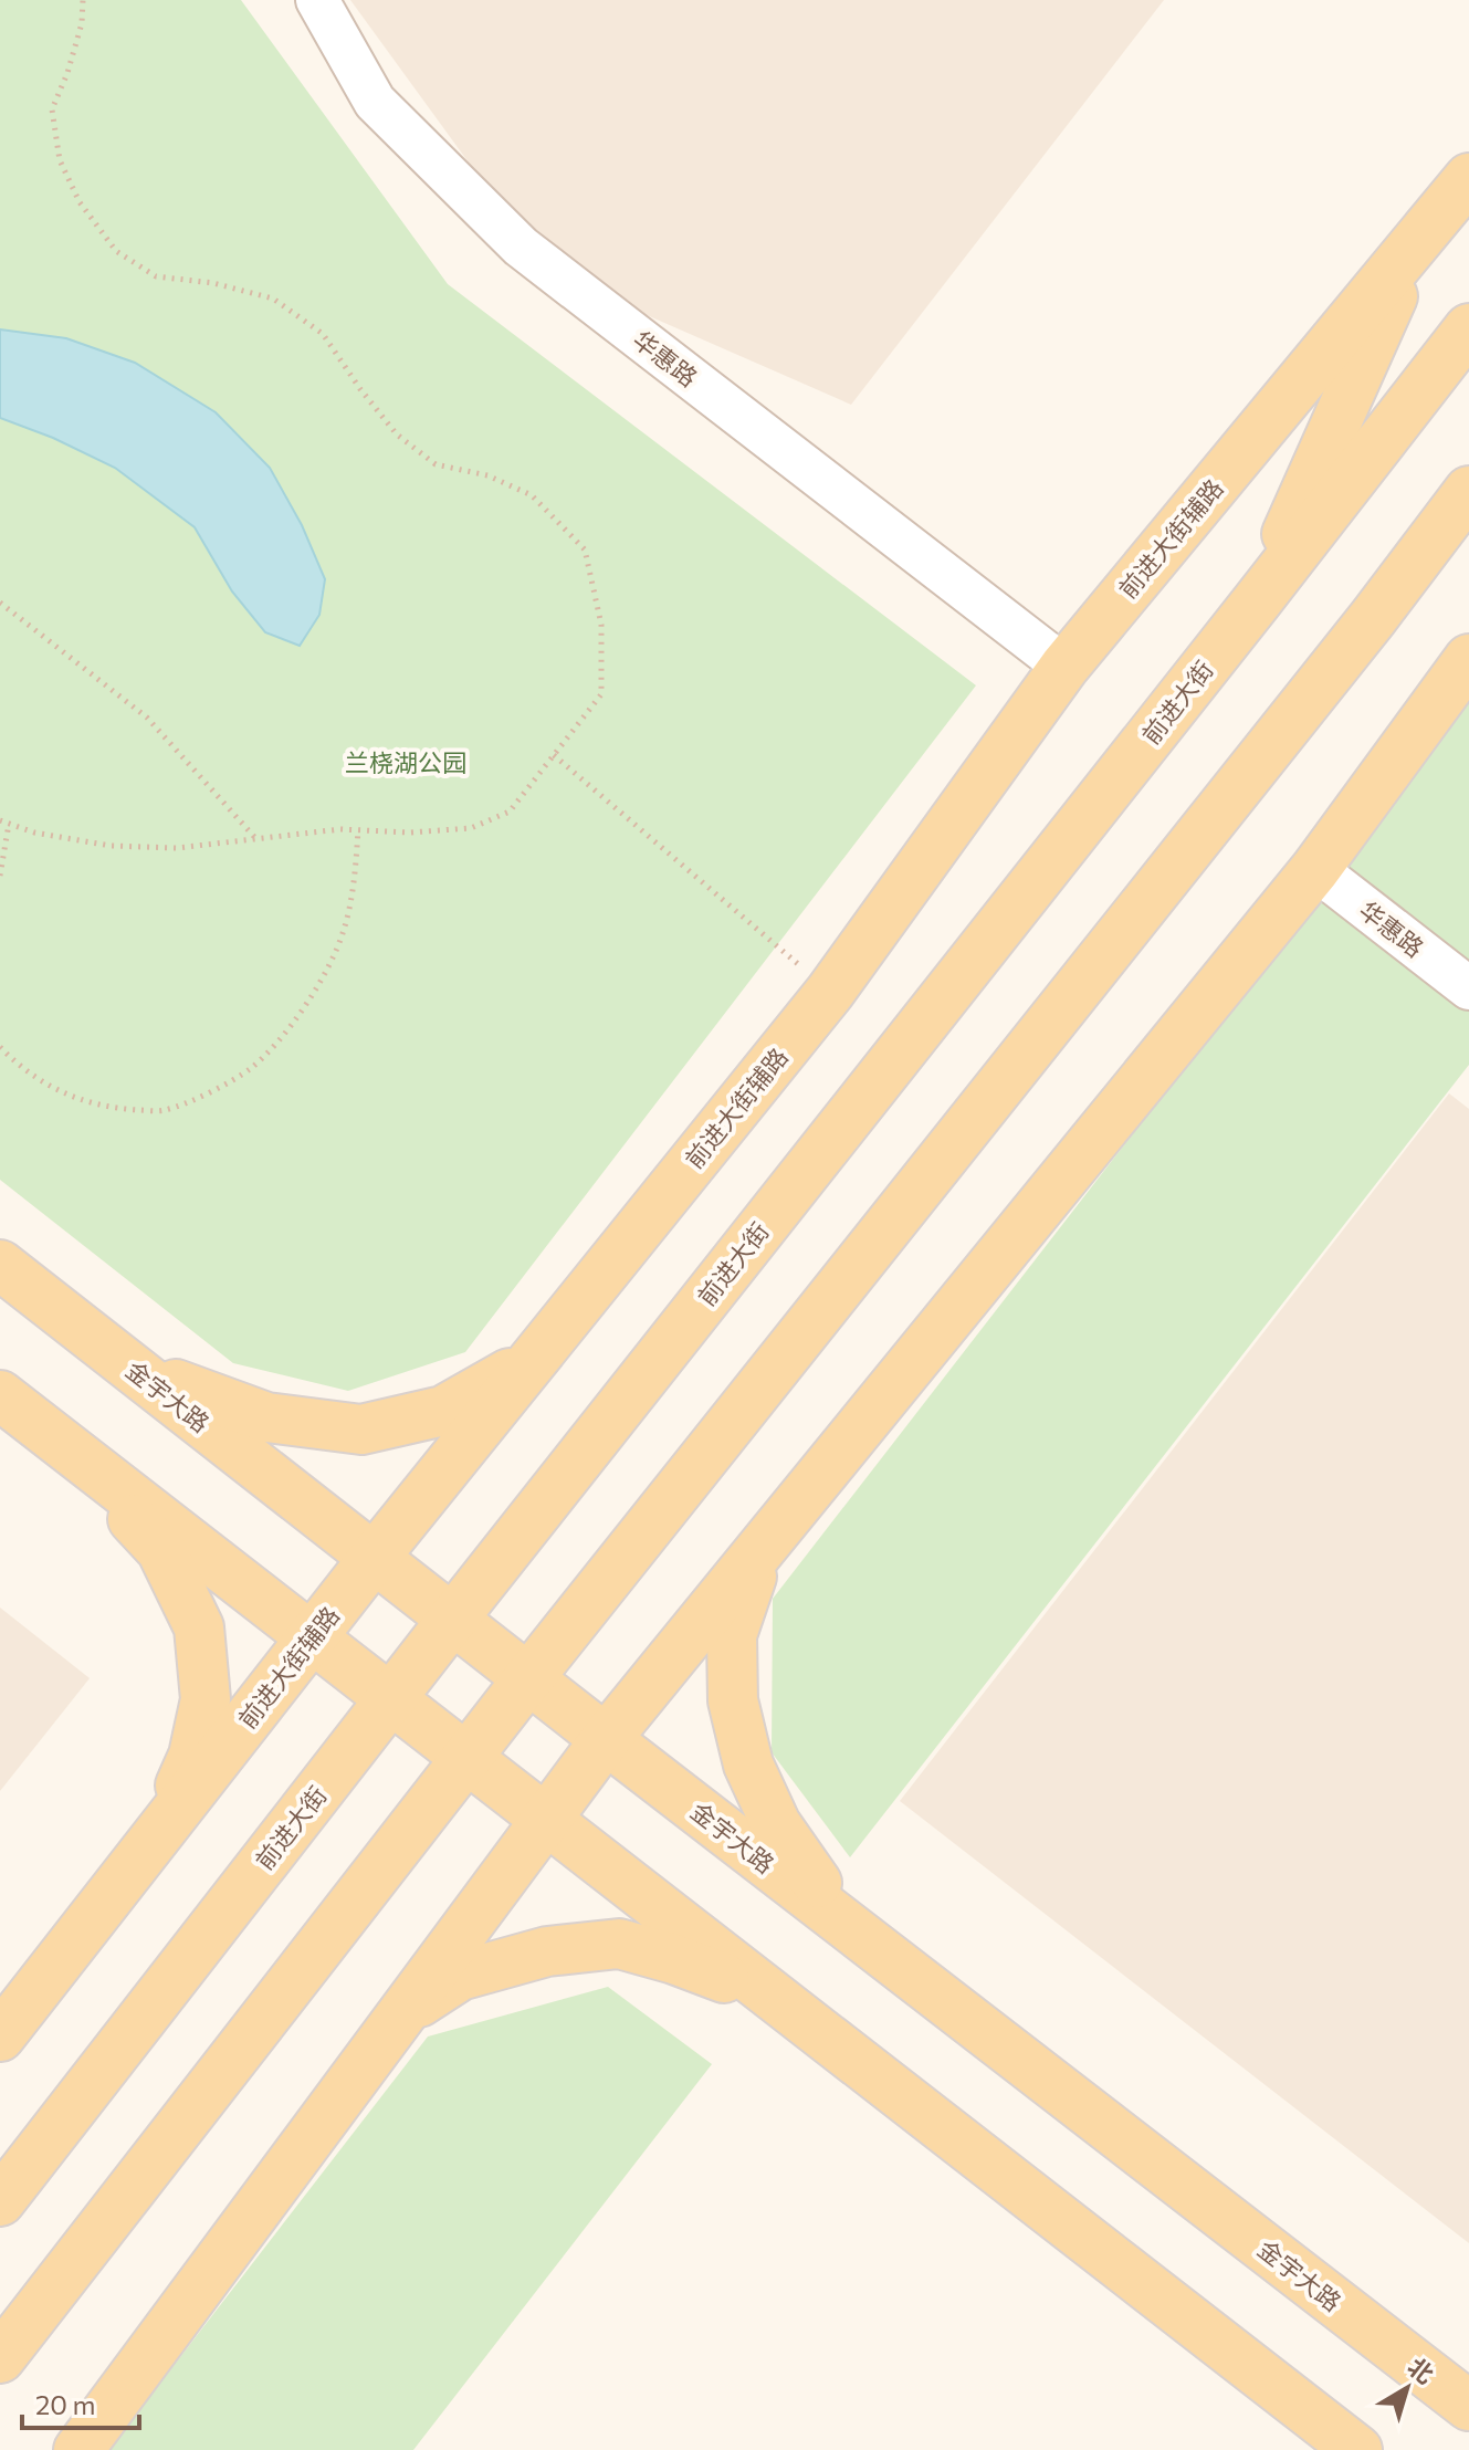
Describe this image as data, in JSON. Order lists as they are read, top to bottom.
{
  "streets": {
    "main road": ["前进大街辅路", "前进大街", "金宇大路"],
    "street": ["华惠路"]
  },
  "crossings": [
    ["华惠路", "前进大街辅路"],
    ["前进大街辅路", "金宇大路"],
    ["前进大街", "金宇大路"]
  ],
  "parks": ["兰桡湖公园"],
  "scale_bar": "20 m",
  "north": "top right"
}
